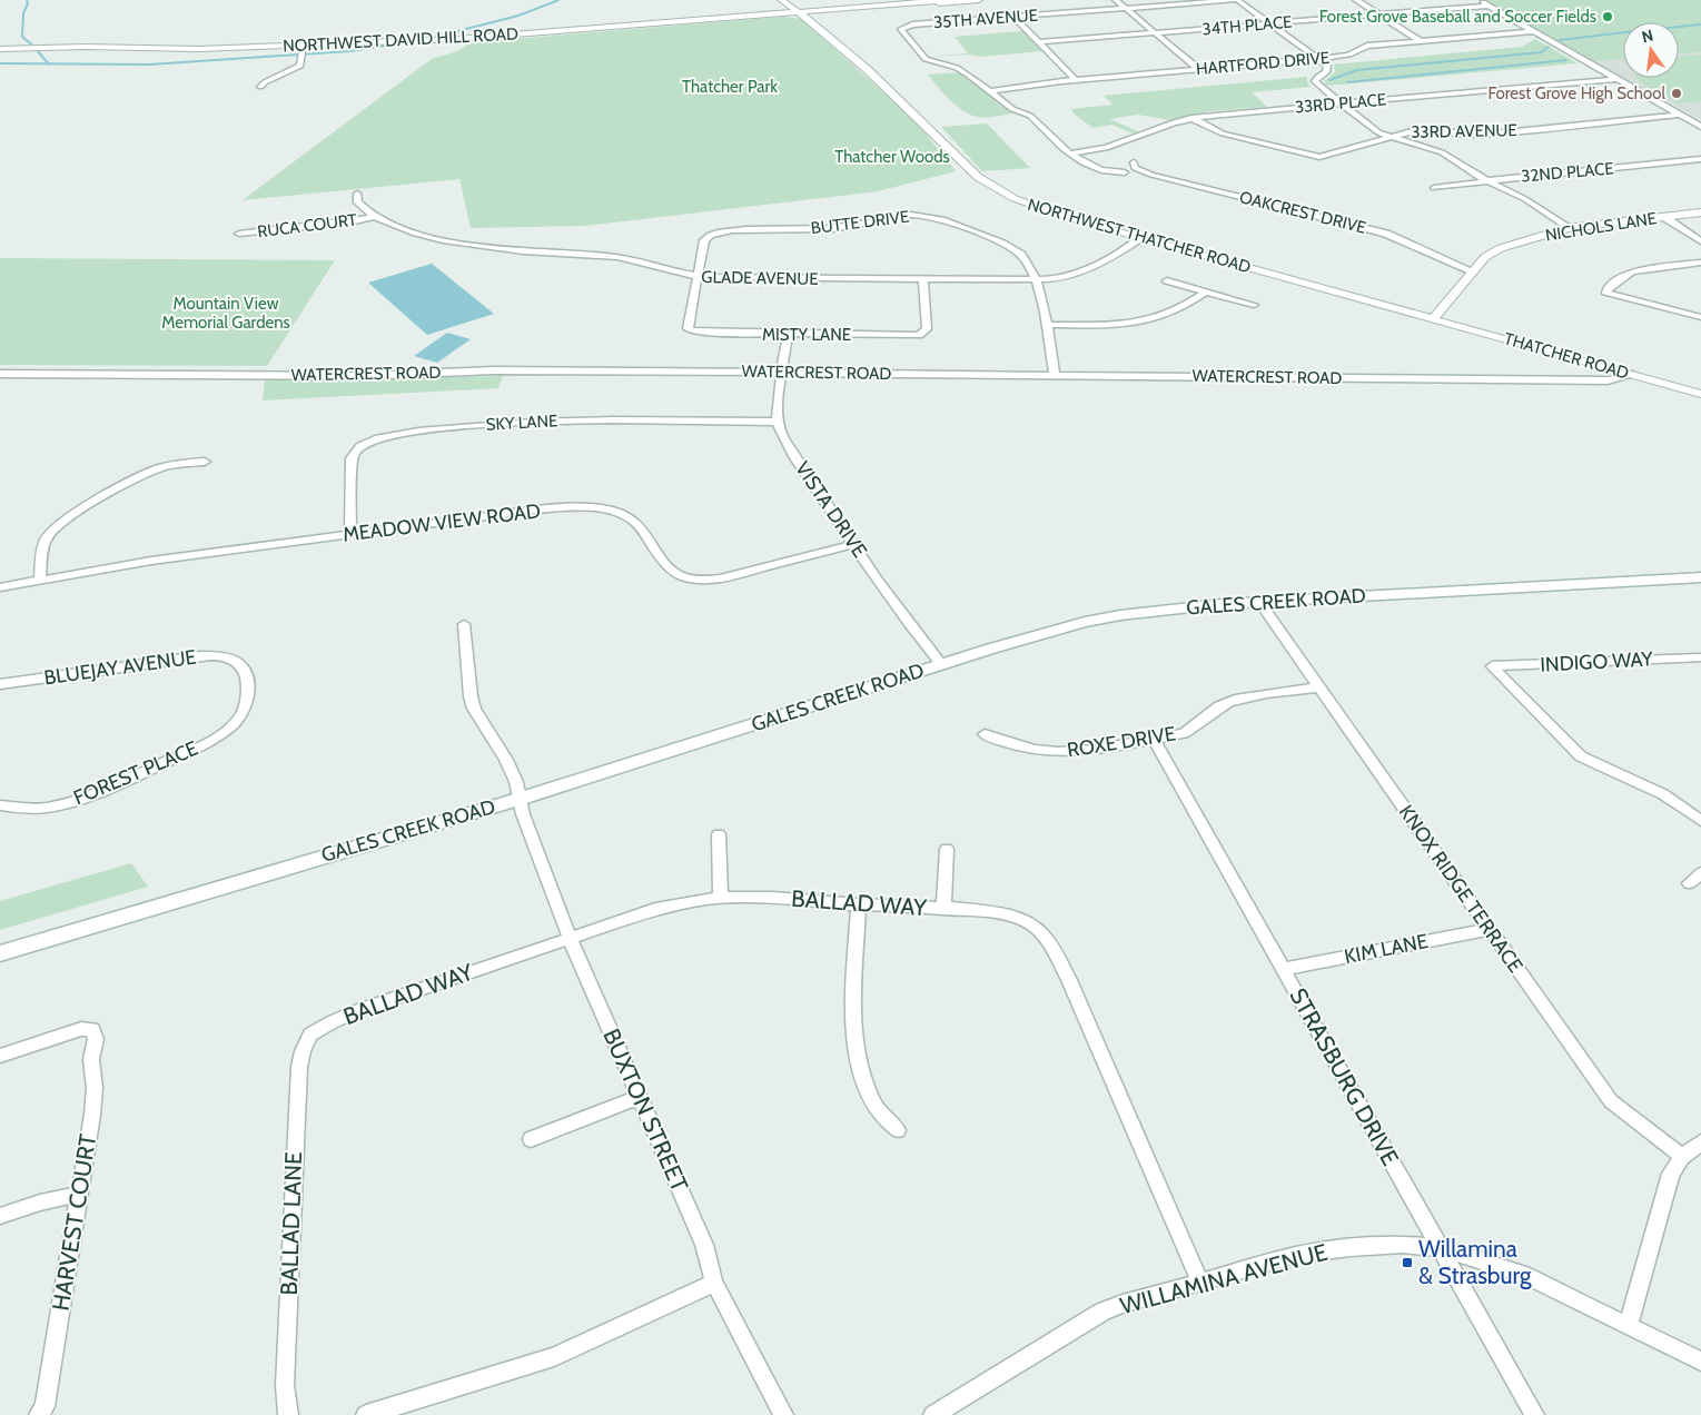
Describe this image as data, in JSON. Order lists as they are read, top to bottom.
{
  "streets": {
    "main road": ["GALES CREEK ROAD"],
    "street": [
      "35TH AVENUE",
      "34TH PLACE",
      "NORTHWEST DAVID HILL ROAD",
      "HARTFORD DRIVE",
      "33RD PLACE",
      "33RD AVENUE",
      "32ND PLACE",
      "OAKCREST DRIVE",
      "BUTTE DRIVE",
      "RUCA COURT",
      "NICHOLS LANE",
      "NORTHWEST THATCHER ROAD",
      "GLADE AVENUE",
      "MISTY LANE",
      "THATCHER ROAD",
      "WATERCREST ROAD",
      "SKY LANE",
      "VISTA DRIVE",
      "MEADOW VIEW ROAD",
      "INDIGO WAY",
      "BLUEJAY AVENUE",
      "ROXE DRIVE",
      "FOREST PLACE",
      "KNOX RIDGE TERRACE",
      "BALLAD WAY",
      "KIM LANE",
      "STRASBURG DRIVE",
      "BUXTON STREET",
      "HARVEST COURT",
      "BALLAD LANE",
      "WILLAMINA AVENUE"
    ]
  },
  "crossings": [
    ["35TH AVENUE", "HARTFORD DRIVE"],
    ["NORTHWEST DAVID HILL ROAD", "NORTHWEST THATCHER ROAD"],
    ["33RD PLACE", "33RD AVENUE"],
    ["OAKCREST DRIVE", "NICHOLS LANE"],
    ["BUTTE DRIVE", "GLADE AVENUE"],
    ["BUTTE DRIVE", "MISTY LANE"],
    ["BUTTE DRIVE", "WATERCREST ROAD"],
    ["RUCA COURT", "GLADE AVENUE"],
    ["NICHOLS LANE", "NORTHWEST THATCHER ROAD"],
    ["NICHOLS LANE", "THATCHER ROAD"],
    ["NORTHWEST THATCHER ROAD", "GLADE AVENUE"],
    ["NORTHWEST THATCHER ROAD", "THATCHER ROAD"],
    ["GLADE AVENUE", "MISTY LANE"],
    ["MISTY LANE", "VISTA DRIVE"],
    ["THATCHER ROAD", "WATERCREST ROAD"],
    ["WATERCREST ROAD", "VISTA DRIVE"],
    ["SKY LANE", "VISTA DRIVE"],
    ["SKY LANE", "MEADOW VIEW ROAD"],
    ["VISTA DRIVE", "MEADOW VIEW ROAD"],
    ["VISTA DRIVE", "GALES CREEK ROAD"],
    ["GALES CREEK ROAD", "KNOX RIDGE TERRACE"],
    ["GALES CREEK ROAD", "BUXTON STREET"],
    ["BLUEJAY AVENUE", "FOREST PLACE"],
    ["ROXE DRIVE", "KNOX RIDGE TERRACE"],
    ["ROXE DRIVE", "STRASBURG DRIVE"],
    ["KNOX RIDGE TERRACE", "KIM LANE"],
    ["BALLAD WAY", "BUXTON STREET"],
    ["BALLAD WAY", "BALLAD LANE"],
    ["BALLAD WAY", "WILLAMINA AVENUE"],
    ["KIM LANE", "STRASBURG DRIVE"],
    ["STRASBURG DRIVE", "WILLAMINA AVENUE"]
  ],
  "parks": ["Thatcher Park", "Thatcher Woods", "Mountain View Memorial Gardens"],
  "places": {
    "other": ["Forest Grove Baseball and Soccer Fields", "Forest Grove High School"],
    "transit": ["Willamina & Strasburg"]
  },
  "north": "top"
}
